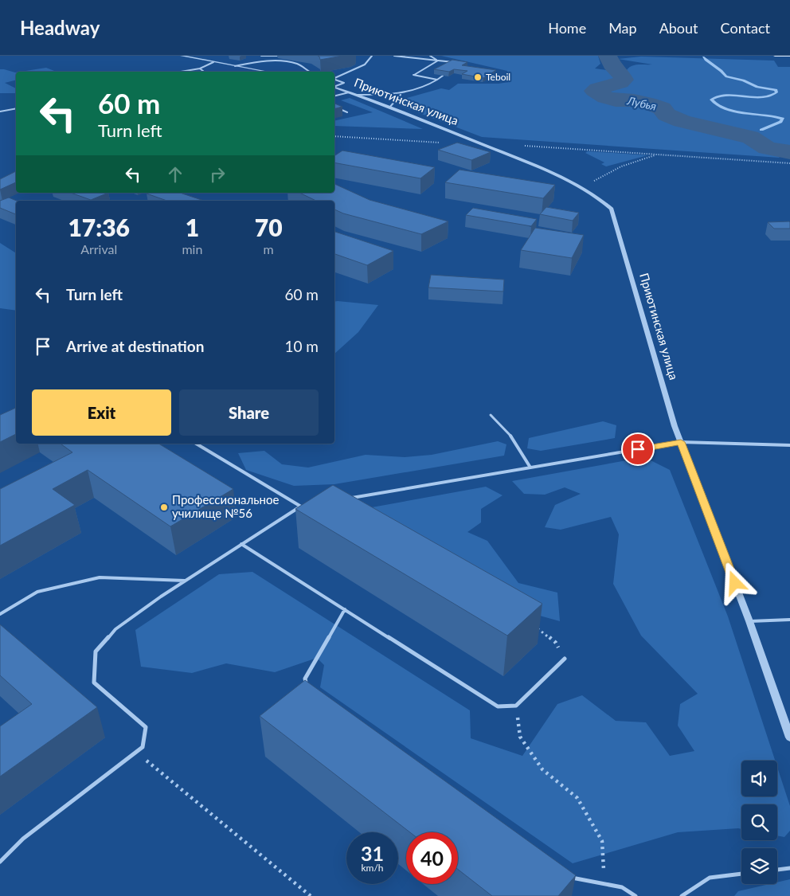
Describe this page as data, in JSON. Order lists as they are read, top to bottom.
{
  "streets": {
    "street": ["Приютинская улица"]
  },
  "water": ["Лубья"],
  "places": ["Teboil", "Профессиональное училище №56"],
  "page": {
    "header": "Headway",
    "nav": [
      "Home",
      "Map",
      "About",
      "Contact"
    ],
    "turn": ["60 m", "Turn left"],
    "eta": [
      "17:36",
      "Arrival",
      "1",
      "min",
      "70",
      "m"
    ],
    "list": [
      {
        "name": "Turn left",
        "value": "60 m"
      },
      {
        "name": "Arrive at destination",
        "value": "10 m"
      }
    ],
    "buttons": ["Exit", "Share"],
    "speed": "31 km/h",
    "limit": "40"
  }
}
